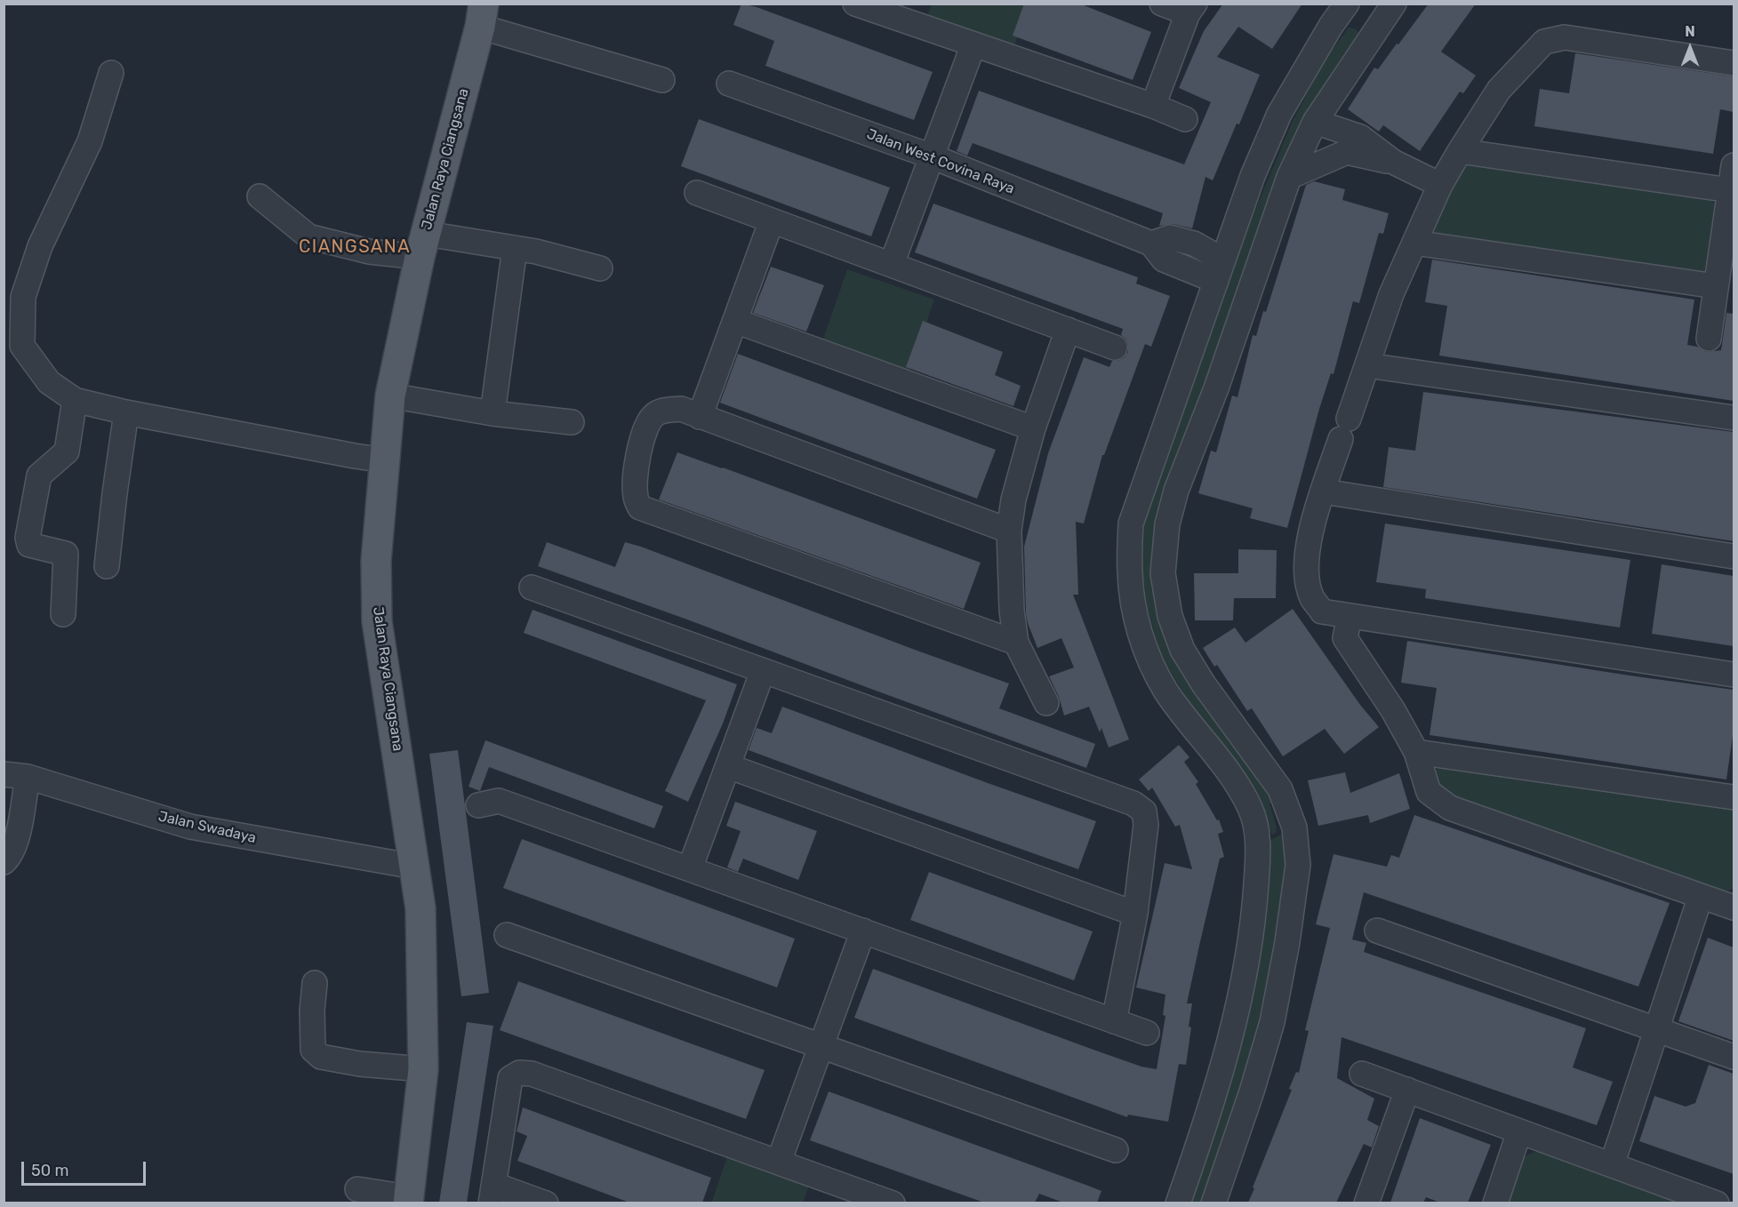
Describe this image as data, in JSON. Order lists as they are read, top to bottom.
{
  "streets": {
    "main road": ["Jalan Raya Ciangsana"],
    "street": ["Jalan West Covina Raya", "Jalan Swadaya"]
  },
  "crossings": [
    ["Jalan Raya Ciangsana", "Jalan Swadaya"]
  ],
  "districts": ["CIANGSANA"],
  "scale_bar": "50 m",
  "north": "top"
}
